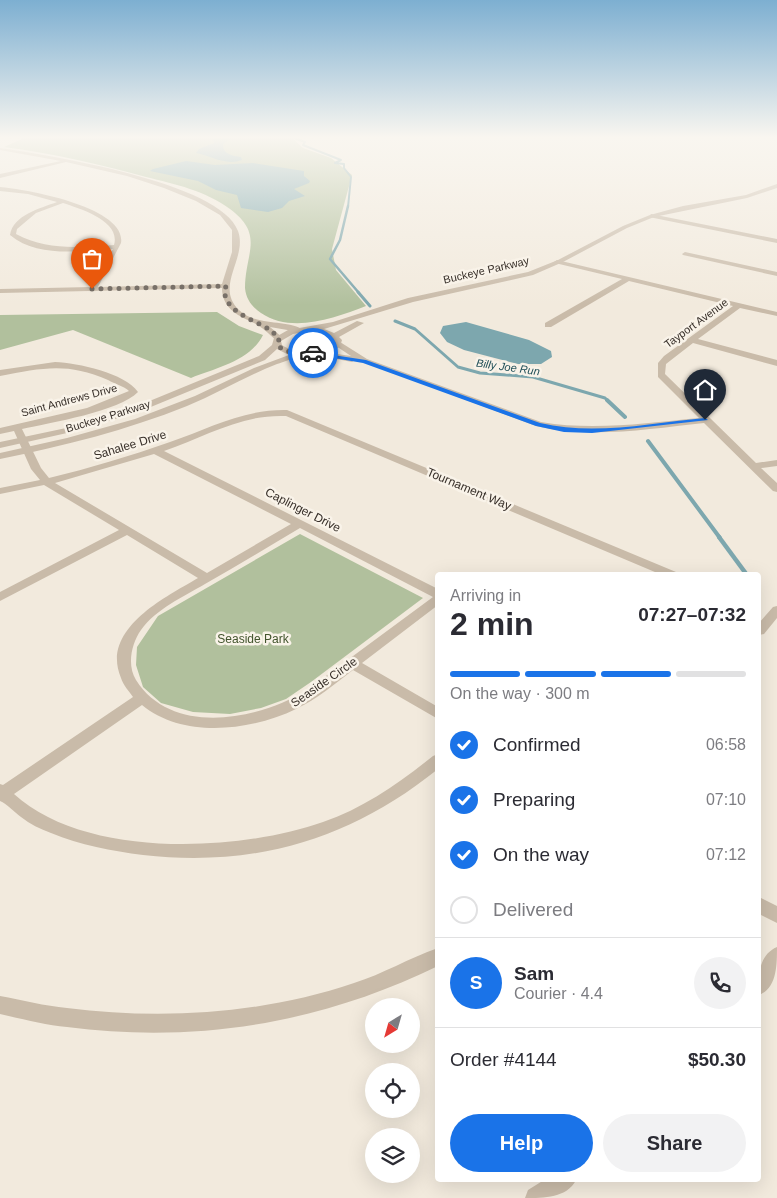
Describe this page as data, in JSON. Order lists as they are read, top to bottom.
{
  "streets": {
    "street": [
      "Buckeye Parkway",
      "Tayport Avenue",
      "Saint Andrews Drive",
      "Sahalee Drive",
      "Tournament Way",
      "Caplinger Drive",
      "Seaside Circle"
    ]
  },
  "crossings": [
    ["Buckeye Parkway", "Saint Andrews Drive"],
    ["Saint Andrews Drive", "Sahalee Drive"],
    ["Sahalee Drive", "Tournament Way"],
    ["Sahalee Drive", "Caplinger Drive"],
    ["Caplinger Drive", "Seaside Circle"]
  ],
  "water": ["Billy Joe Run"],
  "parks": ["Seaside Park"],
  "north": "bottom left",
  "page": {
    "heading": ["2 min", "Arriving in", "07:27–07:32"],
    "panel": [
      "Sam",
      "Courier · 4.4",
      "Order #4144",
      "$50.30"
    ],
    "bar": "On the way · 300 m",
    "list": [
      ["Confirmed", "06:58"],
      ["Preparing", "07:10"],
      ["On the way", "07:12"],
      "Delivered"
    ],
    "round": "S",
    "buttons": ["Help", "Share"]
  }
}
